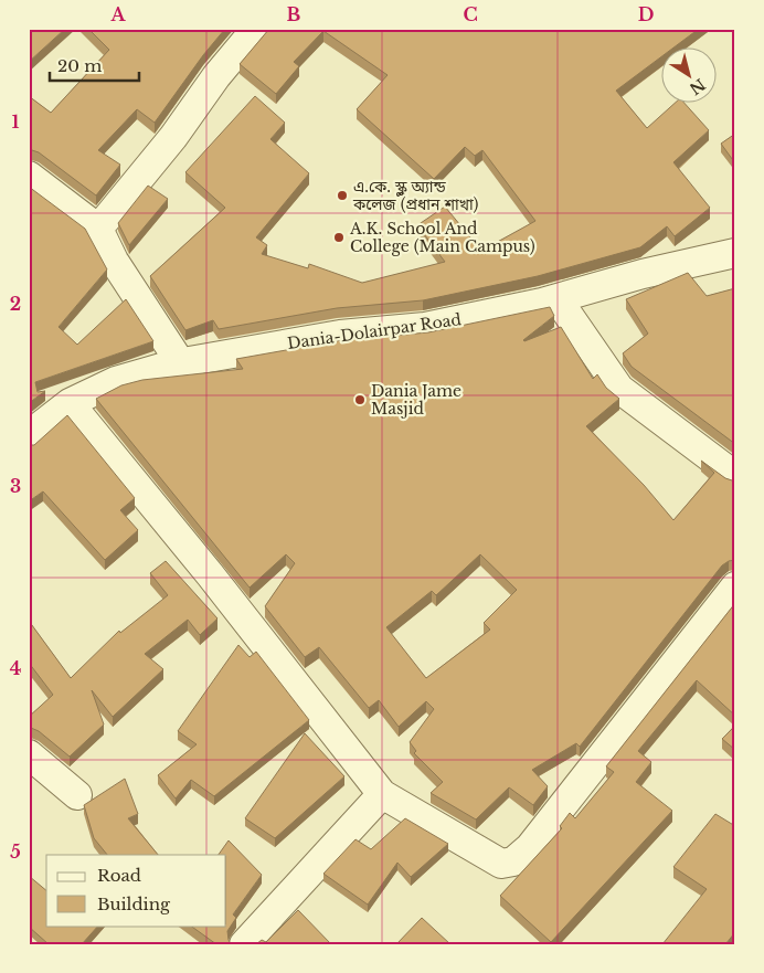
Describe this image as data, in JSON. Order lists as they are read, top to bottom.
{
  "streets": {
    "street": ["Dania-Dolairpar Road"]
  },
  "places": ["এ.কে. স্কুল অ্যান্ড কলেজ (প্রধান শাখা)", "A.K. School And College (Main Campus)", "Dania Jame Masjid"],
  "legend": ["Road", "Building"],
  "scale_bar": "20 m",
  "north": "bottom right",
  "grid": {
    "columns": [
      "A",
      "B",
      "C",
      "D"
    ],
    "rows": [
      "1",
      "2",
      "3",
      "4",
      "5"
    ]
  }
}
